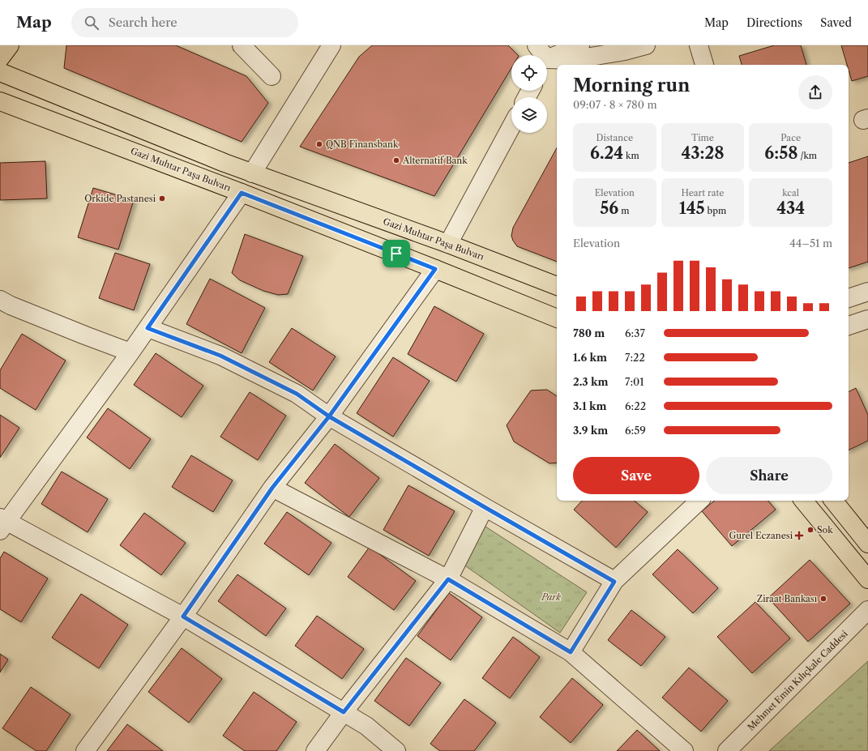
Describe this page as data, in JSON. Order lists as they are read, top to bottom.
{
  "streets": {
    "main road": ["Gazi Muhtar Paşa Bulvarı"],
    "street": ["Mehmet Emin Kılıçkale Caddesi"]
  },
  "parks": ["Park"],
  "places": {
    "other": [
      "QNB Finansbank",
      "Alternatif Bank",
      "Orkide Pastanesi",
      "Sok",
      "Ziraat Bankası"
    ],
    "health": ["Gurel Eczanesi"]
  },
  "page": {
    "header": "Map",
    "search": "Search here",
    "nav": ["Map", "Directions", "Saved"],
    "heading": ["Morning run", "09:07 · 8 × 780 m"],
    "stats": [
      ["Distance", "6.24 km"],
      ["Time", "43:28"],
      ["Pace", "6:58 /km"],
      ["Elevation", "56 m"],
      ["Heart rate", "145 bpm"],
      ["kcal", "434"]
    ],
    "chart": ["Elevation", "44–51 m"],
    "list": [
      {
        "name": "780 m",
        "note": "6:37"
      },
      {
        "name": "1.6 km",
        "note": "7:22"
      },
      {
        "name": "2.3 km",
        "note": "7:01"
      },
      {
        "name": "3.1 km",
        "note": "6:22"
      },
      {
        "name": "3.9 km",
        "note": "6:59"
      }
    ],
    "buttons": ["Save", "Share"]
  }
}
